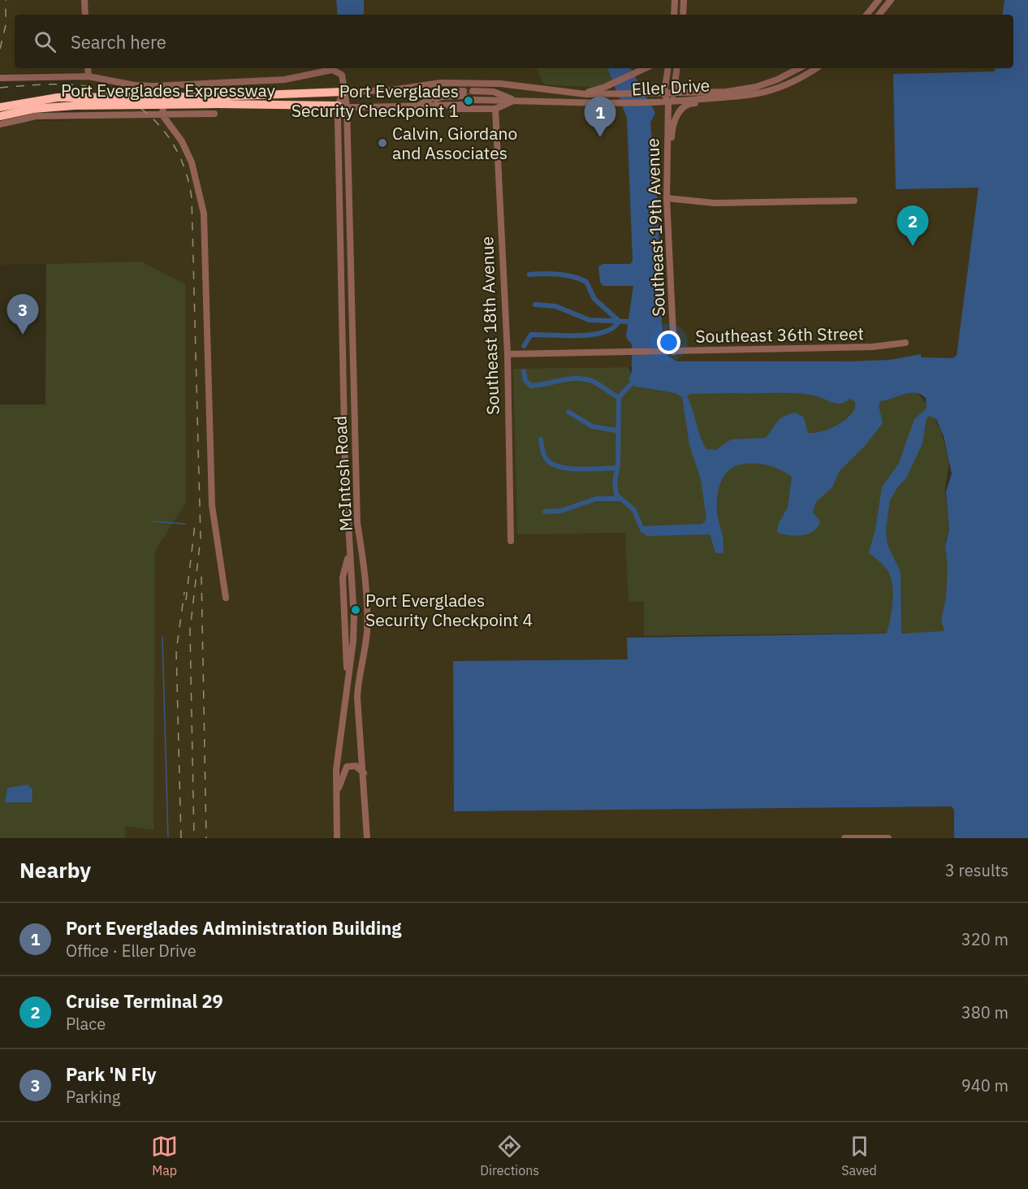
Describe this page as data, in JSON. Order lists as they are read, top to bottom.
{
  "streets": {
    "highway": ["Port Everglades Expressway"],
    "street": [
      "Eller Drive",
      "Southeast 19th Avenue",
      "Southeast 18th Avenue",
      "Southeast 36th Street",
      "McIntosh Road"
    ]
  },
  "crossings": [
    ["Eller Drive", "Port Everglades Expressway"],
    ["Eller Drive", "Southeast 19th Avenue"],
    ["Eller Drive", "Southeast 18th Avenue"],
    ["Eller Drive", "McIntosh Road"],
    ["Port Everglades Expressway", "McIntosh Road"],
    ["Southeast 19th Avenue", "Southeast 36th Street"],
    ["Southeast 18th Avenue", "Southeast 36th Street"]
  ],
  "places": ["Port Everglades Security Checkpoint 1", "Calvin, Giordano and Associates", "Port Everglades Security Checkpoint 4"],
  "page": {
    "search": "Search here",
    "pins": ["1", "2", "3"],
    "heading": ["Nearby", "3 results"],
    "list": [
      {
        "mark": "1",
        "name": "Port Everglades Administration Building",
        "note": "Office · Eller Drive",
        "value": "320 m"
      },
      {
        "mark": "2",
        "name": "Cruise Terminal 29",
        "note": "Place",
        "value": "380 m"
      },
      {
        "mark": "3",
        "name": "Park 'N Fly",
        "note": "Parking",
        "value": "940 m"
      }
    ],
    "nav": ["Map", "Directions", "Saved"]
  }
}
